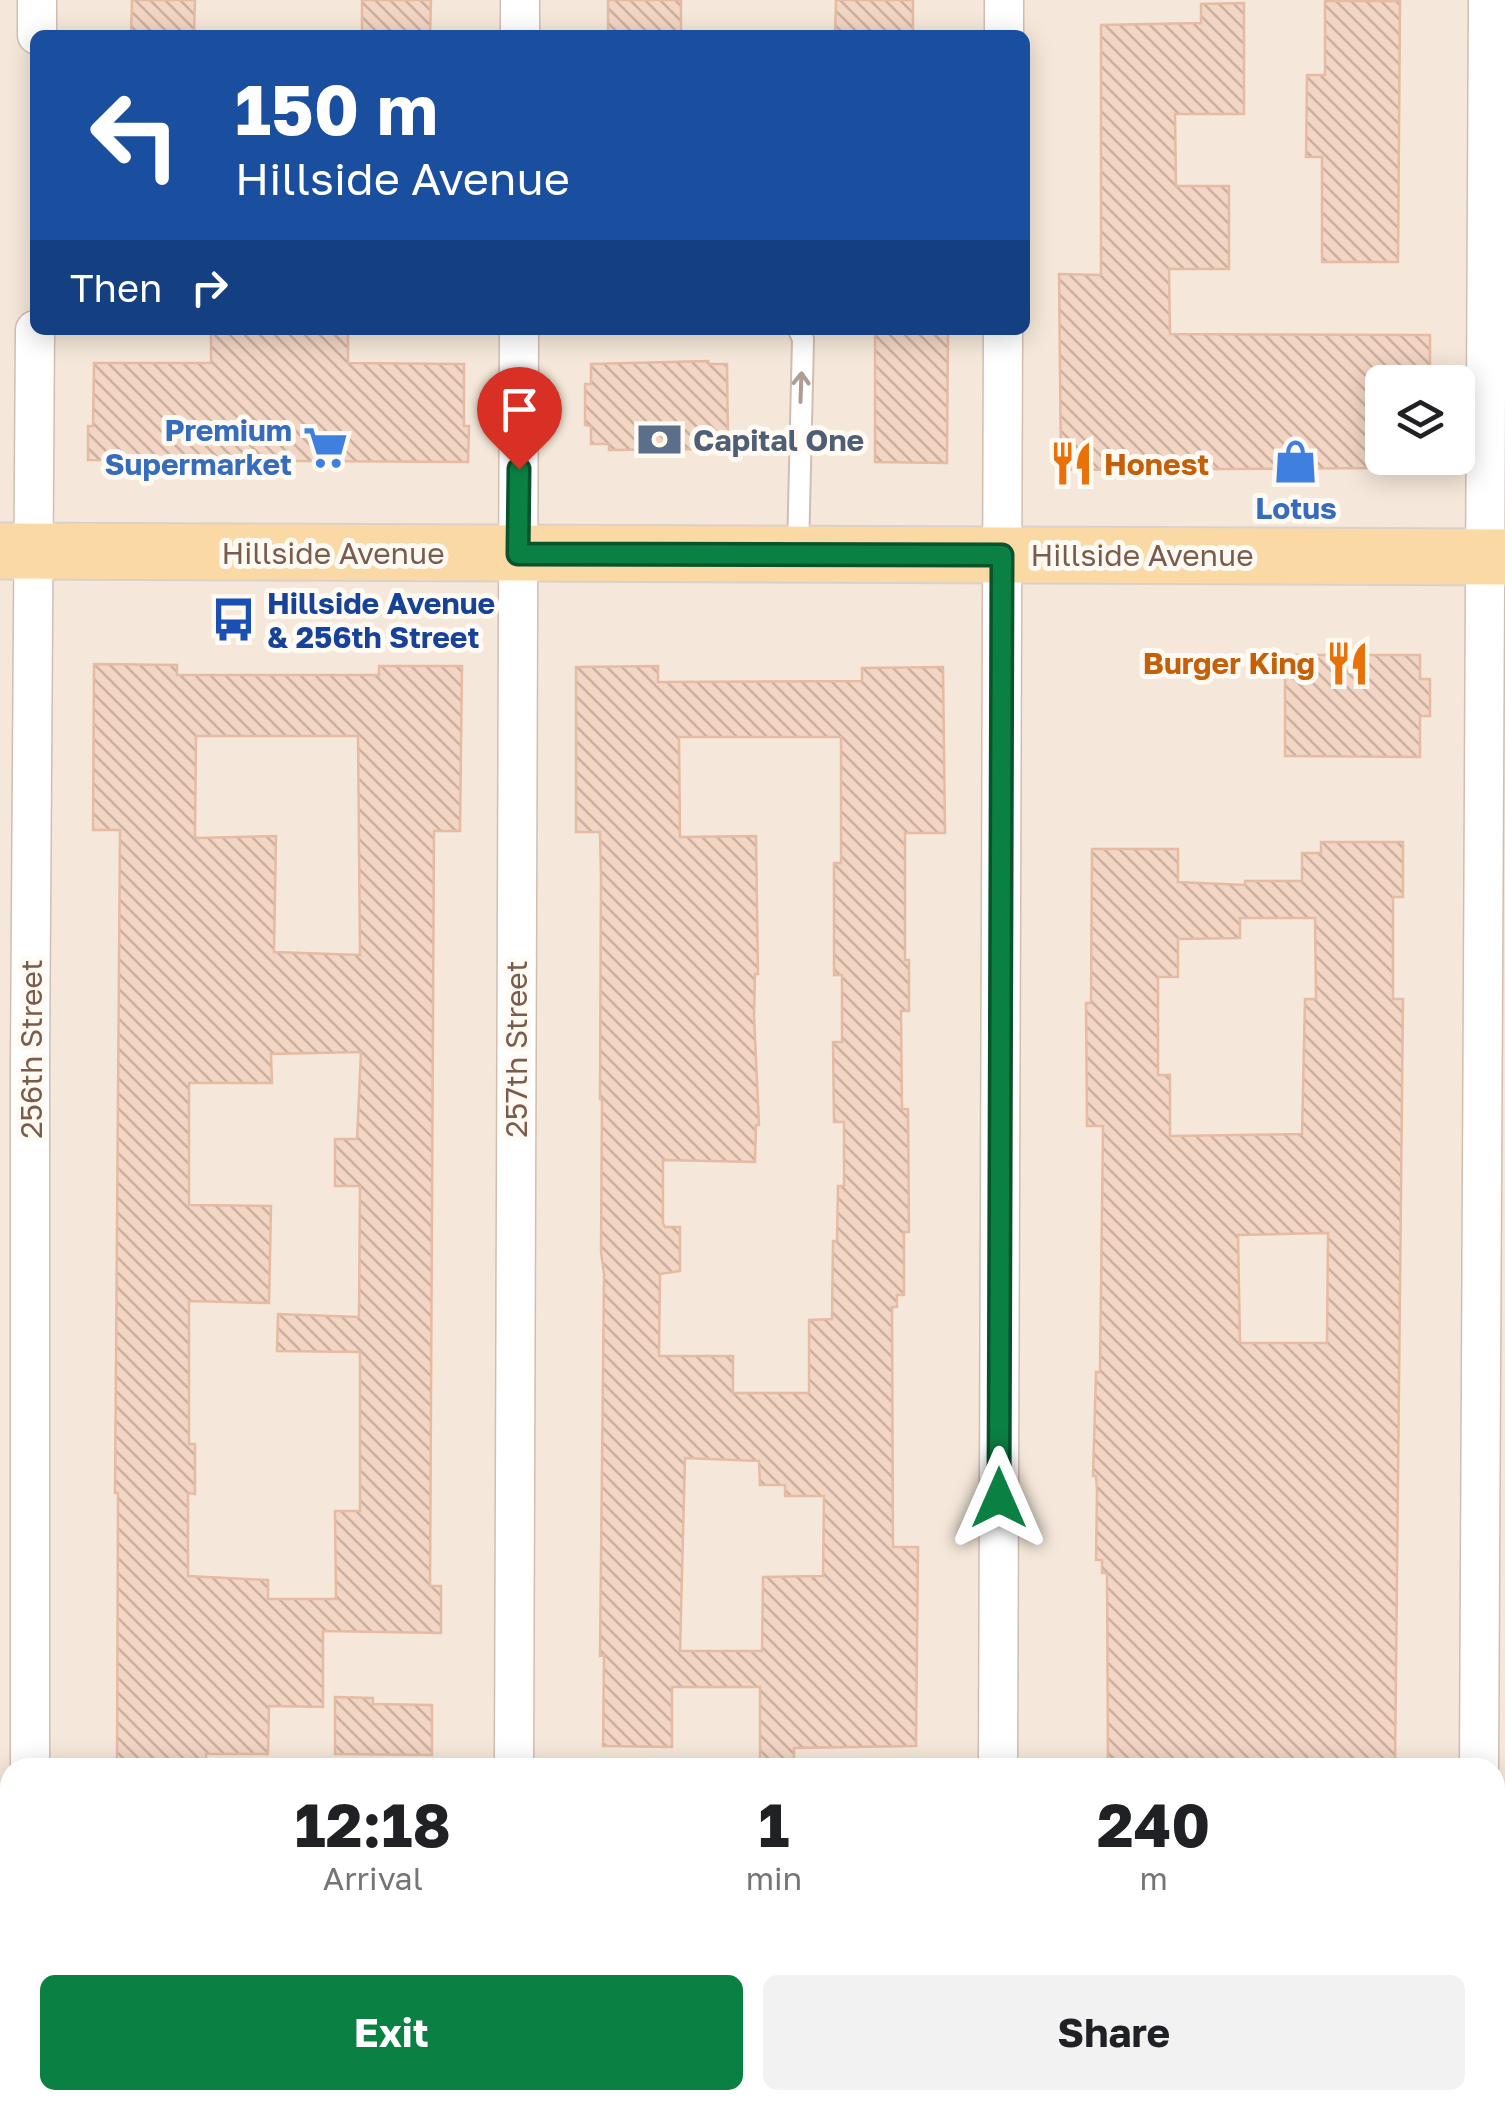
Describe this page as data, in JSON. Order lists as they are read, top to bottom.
{
  "streets": {
    "main road": ["Hillside Avenue"],
    "street": ["256th Street", "257th Street"]
  },
  "crossings": [
    ["Hillside Avenue", "256th Street"],
    ["Hillside Avenue", "257th Street"]
  ],
  "places": {
    "bank": ["Capital One"],
    "supermarket": ["Premium Supermarket"],
    "shop": ["Lotus"],
    "restaurant": ["Honest", "Burger King"],
    "bus stop": ["Hillside Avenue & 256th Street"]
  },
  "page": {
    "turn": ["150 m", "Hillside Avenue"],
    "then": "Then",
    "eta": [
      "12:18",
      "Arrival",
      "1",
      "min",
      "240",
      "m"
    ],
    "buttons": ["Exit", "Share"]
  }
}
